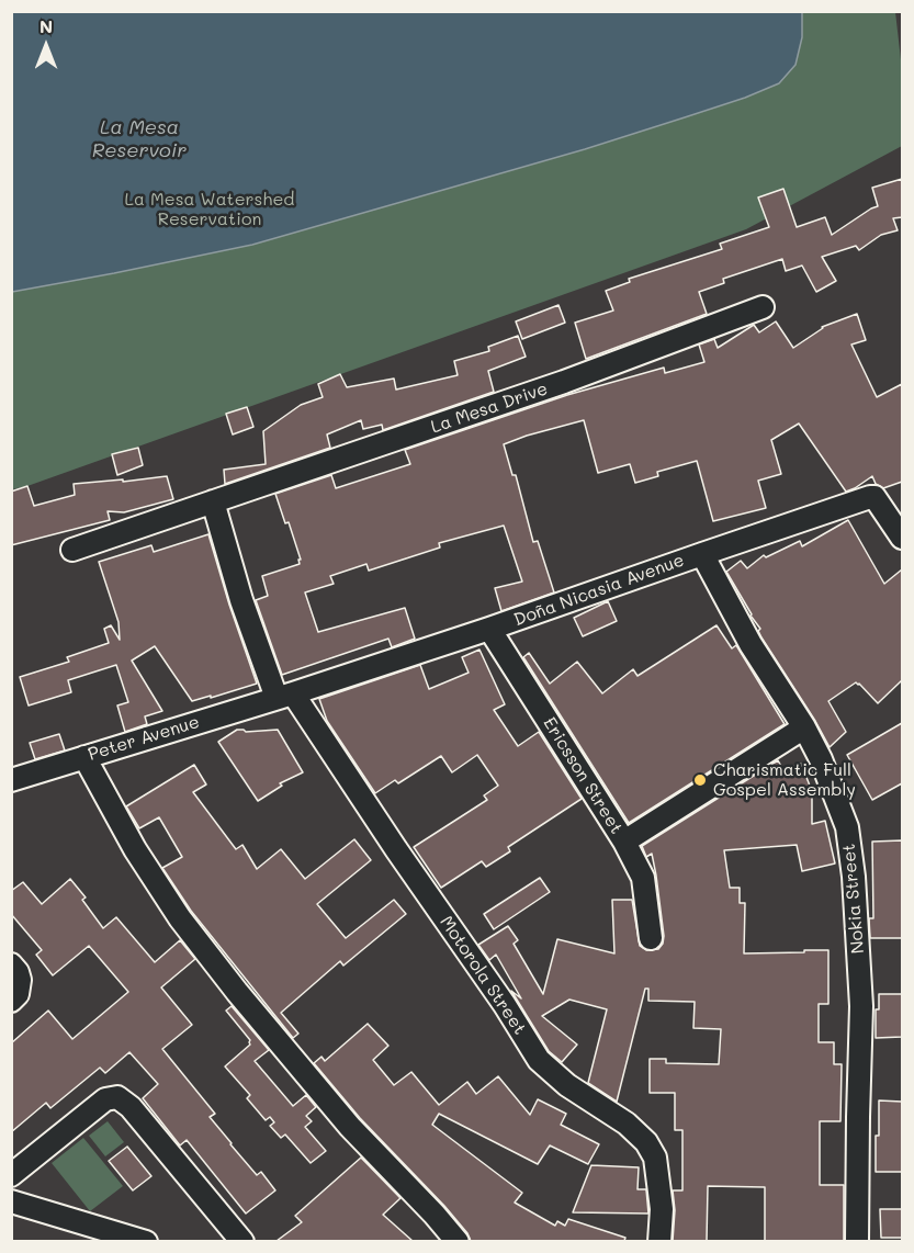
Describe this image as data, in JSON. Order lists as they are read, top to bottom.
{
  "streets": {
    "street": [
      "La Mesa Drive",
      "Doña Nicasia Avenue",
      "Peter Avenue",
      "Ericsson Street",
      "Nokia Street",
      "Motorola Street"
    ]
  },
  "crossings": [
    ["Doña Nicasia Avenue", "Peter Avenue"],
    ["Doña Nicasia Avenue", "Ericsson Street"],
    ["Doña Nicasia Avenue", "Nokia Street"],
    ["Doña Nicasia Avenue", "Motorola Street"],
    ["Peter Avenue", "Motorola Street"],
    ["Ericsson Street", "Nokia Street"]
  ],
  "water": ["La Mesa Reservoir"],
  "parks": ["La Mesa Watershed Reservation"],
  "places": ["Charismatic Full Gospel Assembly"],
  "north": "top"
}
